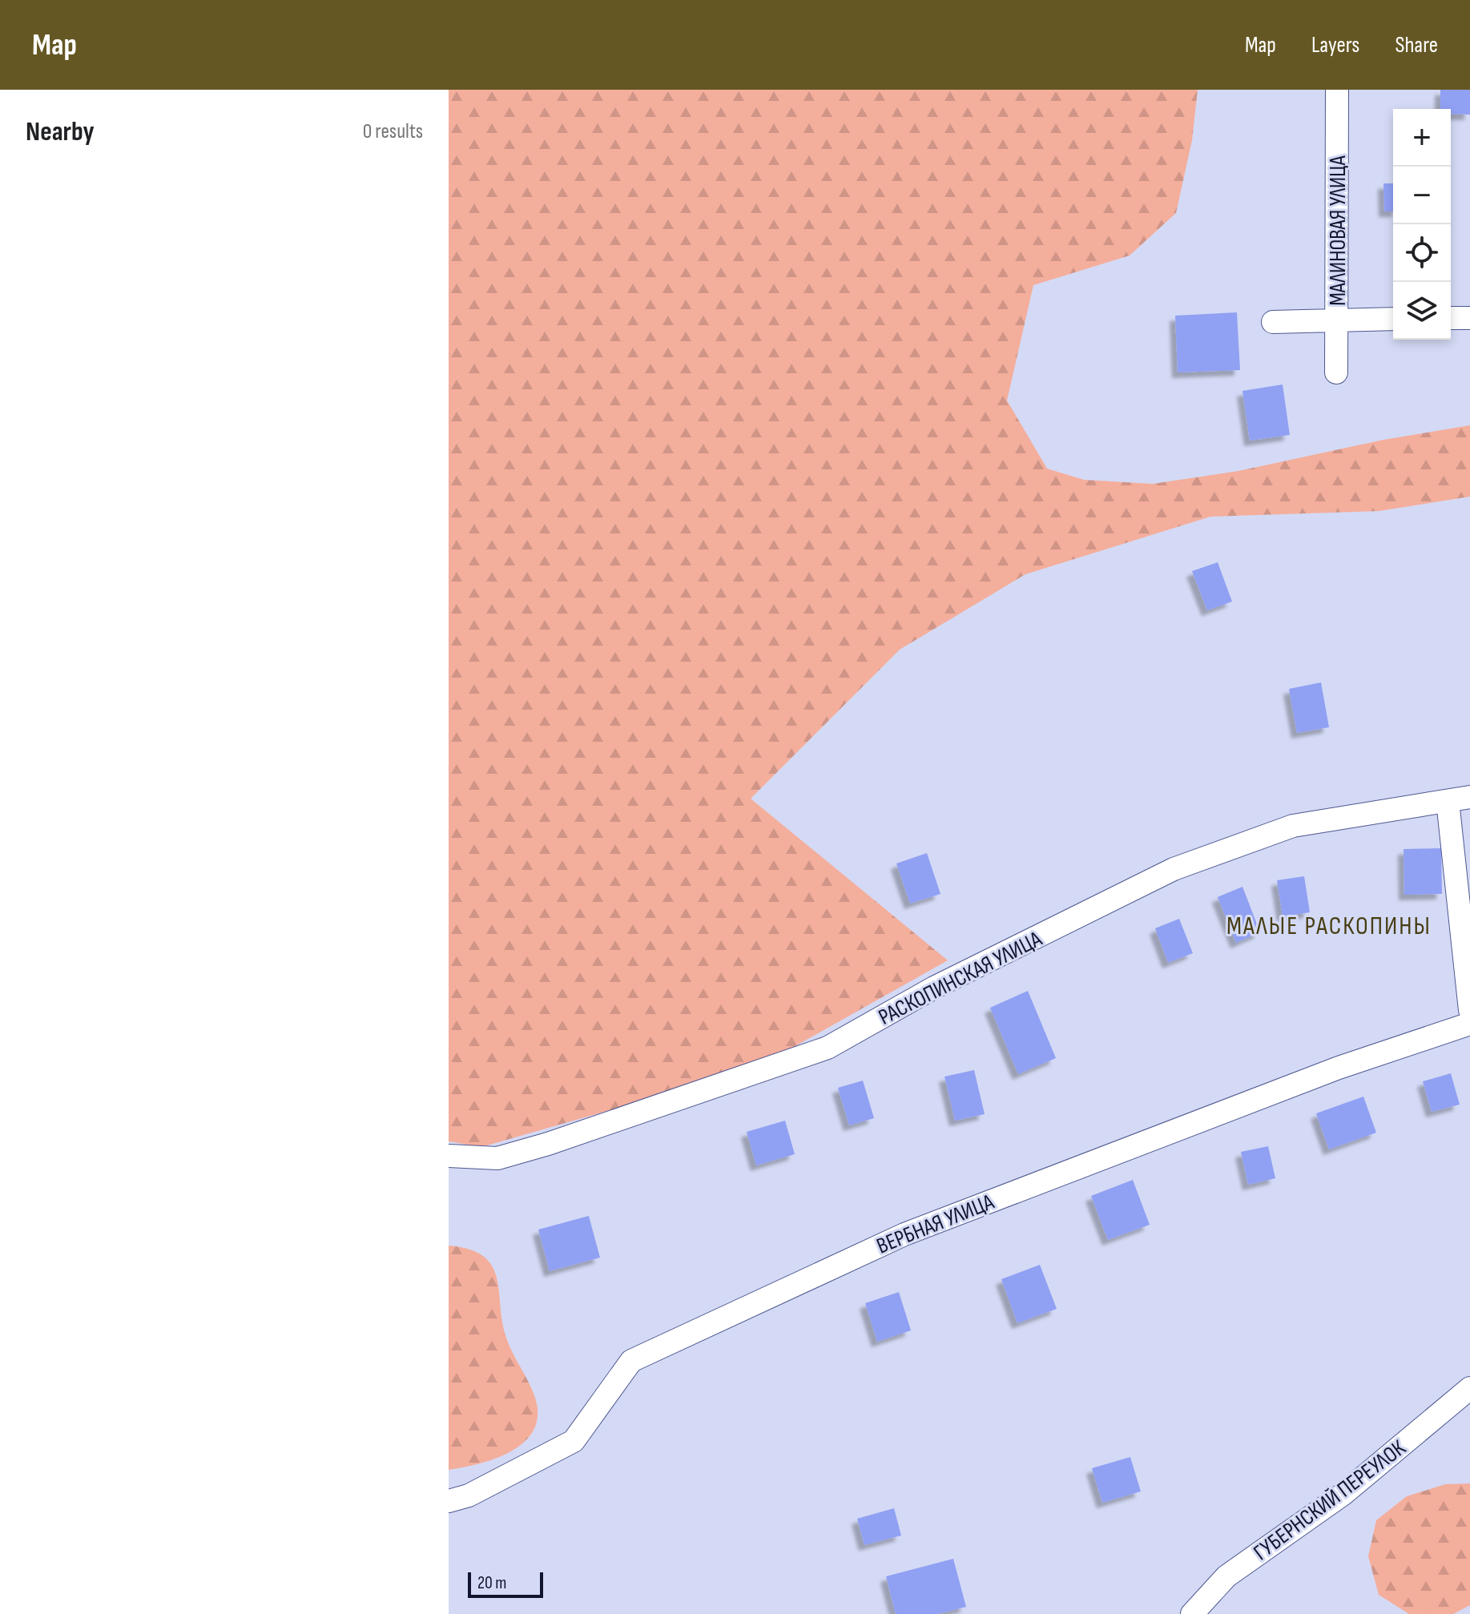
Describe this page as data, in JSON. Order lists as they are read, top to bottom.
{
  "streets": {
    "street": [
      "МАЛИНОВАЯ УЛИЦА",
      "РАСКОПИНСКАЯ УЛИЦА",
      "ВЕРБНАЯ УЛИЦА",
      "ГУБЕРНСКИЙ ПЕРЕУЛОК"
    ]
  },
  "districts": ["МАЛЫЕ РАСКОПИНЫ"],
  "scale_bar": "20 m",
  "page": {
    "header": "Map",
    "nav": ["Map", "Layers", "Share"],
    "heading": ["Nearby", "0 results"],
    "map_buttons": ["+", "−"],
    "scale": "20 m"
  }
}
